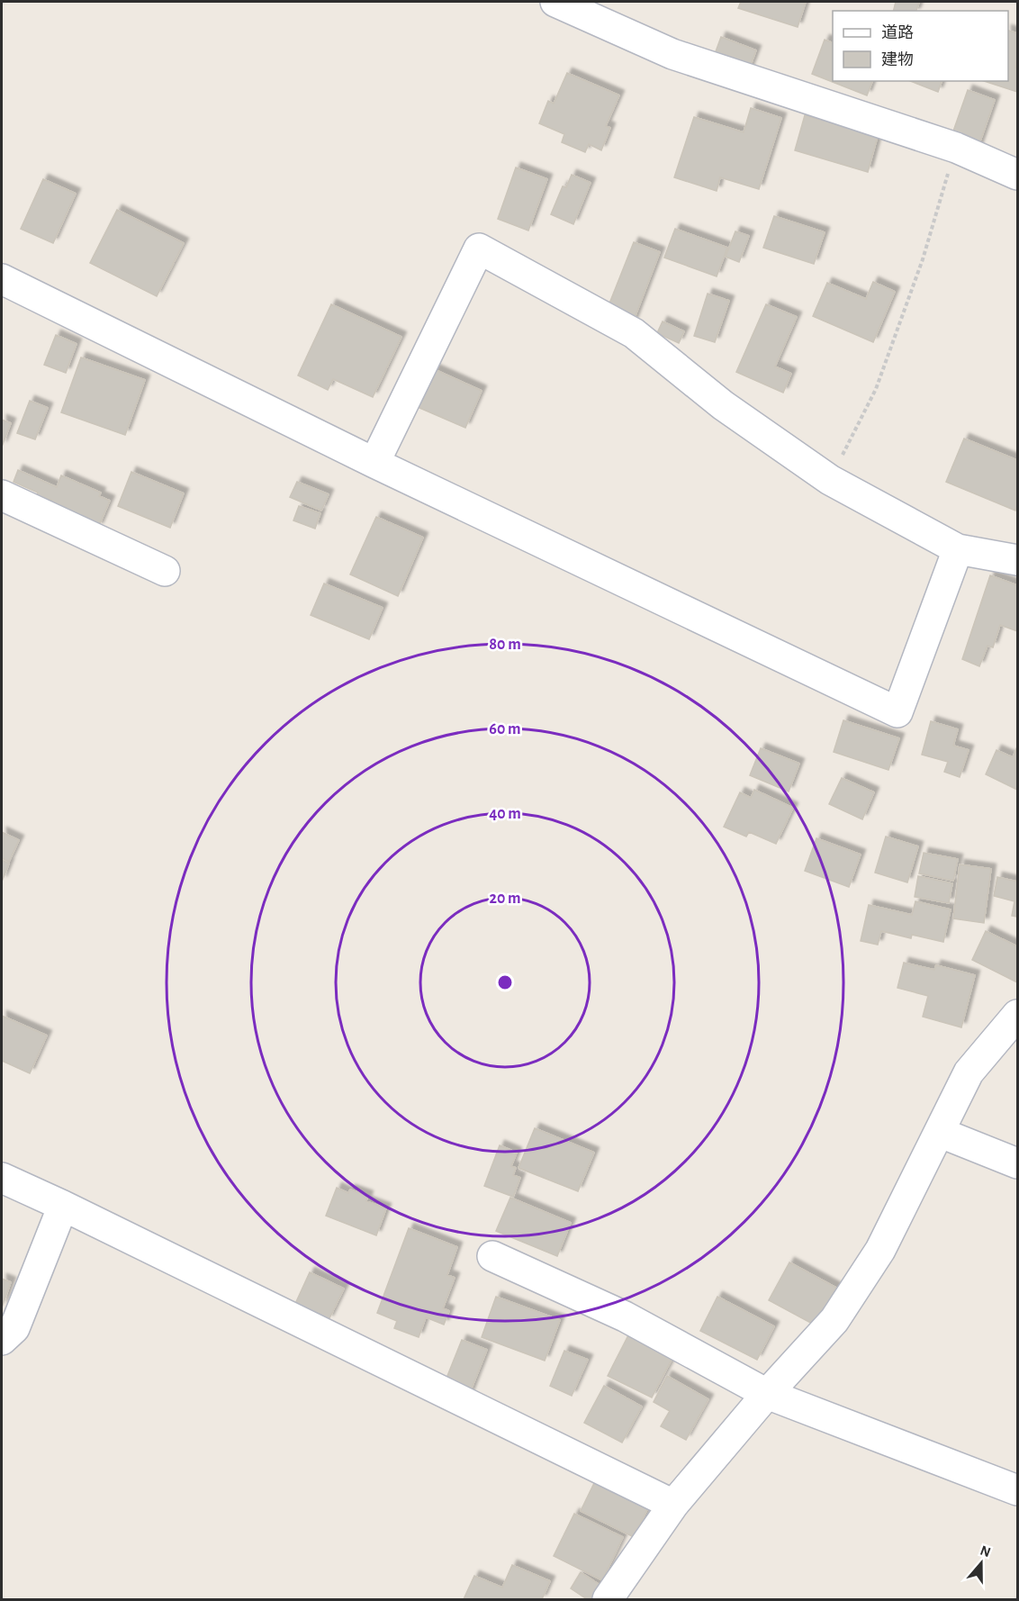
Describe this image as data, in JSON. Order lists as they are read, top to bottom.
{
  "legend": ["道路", "建物"],
  "north": "top",
  "rings": [
    "80 m",
    "60 m",
    "40 m",
    "20 m"
  ]
}
